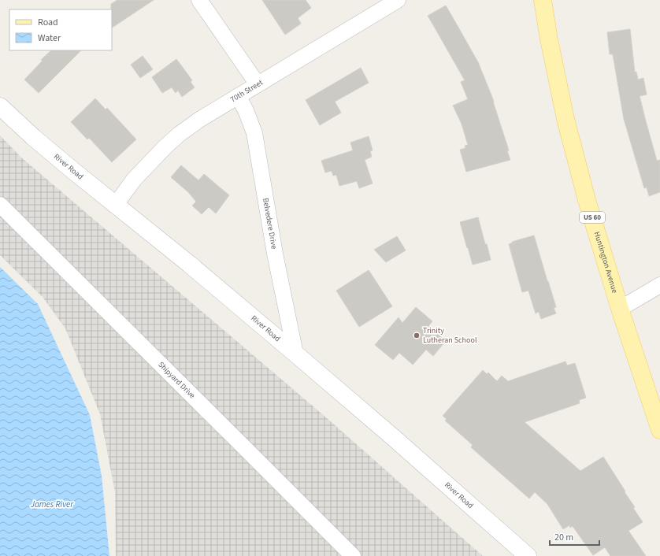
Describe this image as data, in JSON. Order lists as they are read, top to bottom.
{
  "streets": {
    "main road": ["US 60", "Huntington Avenue"],
    "street": [
      "70th Street",
      "River Road",
      "Belvedere Drive",
      "Shipyard Drive"
    ]
  },
  "crossings": [
    ["70th Street", "River Road"],
    ["70th Street", "Belvedere Drive"],
    ["River Road", "Belvedere Drive"]
  ],
  "water": ["James River"],
  "places": ["Trinity Lutheran School"],
  "legend": ["Road", "Water"],
  "scale_bar": "20 m"
}
